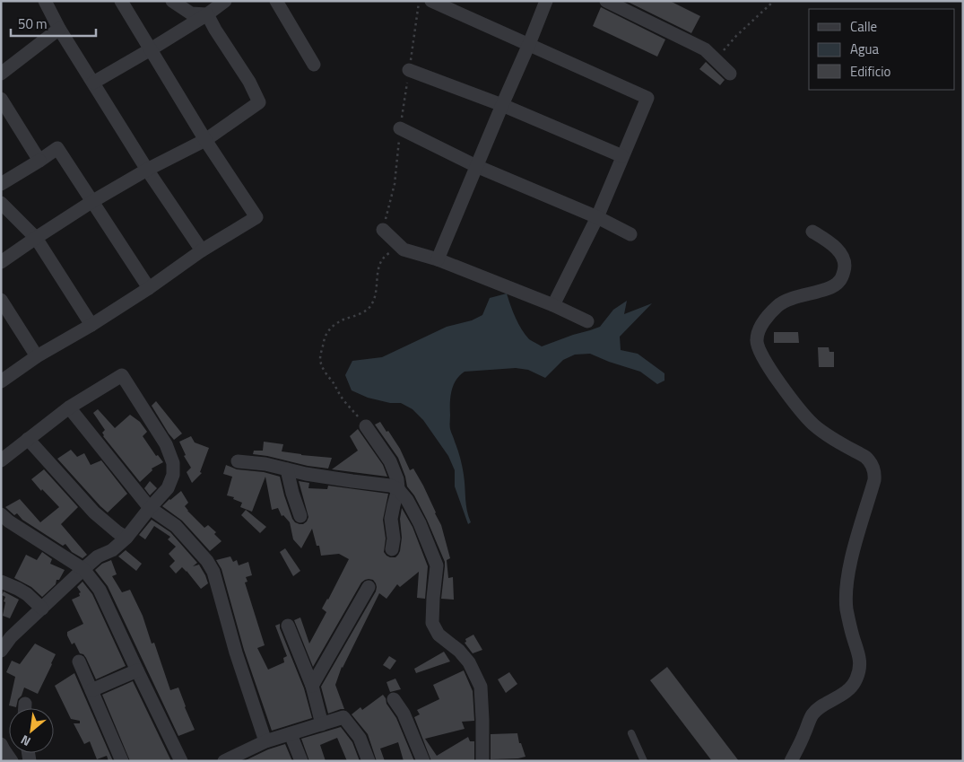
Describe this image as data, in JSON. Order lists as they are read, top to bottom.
{
  "legend": ["Calle", "Agua", "Edificio"],
  "scale_bar": "50 m",
  "north": "bottom left"
}
